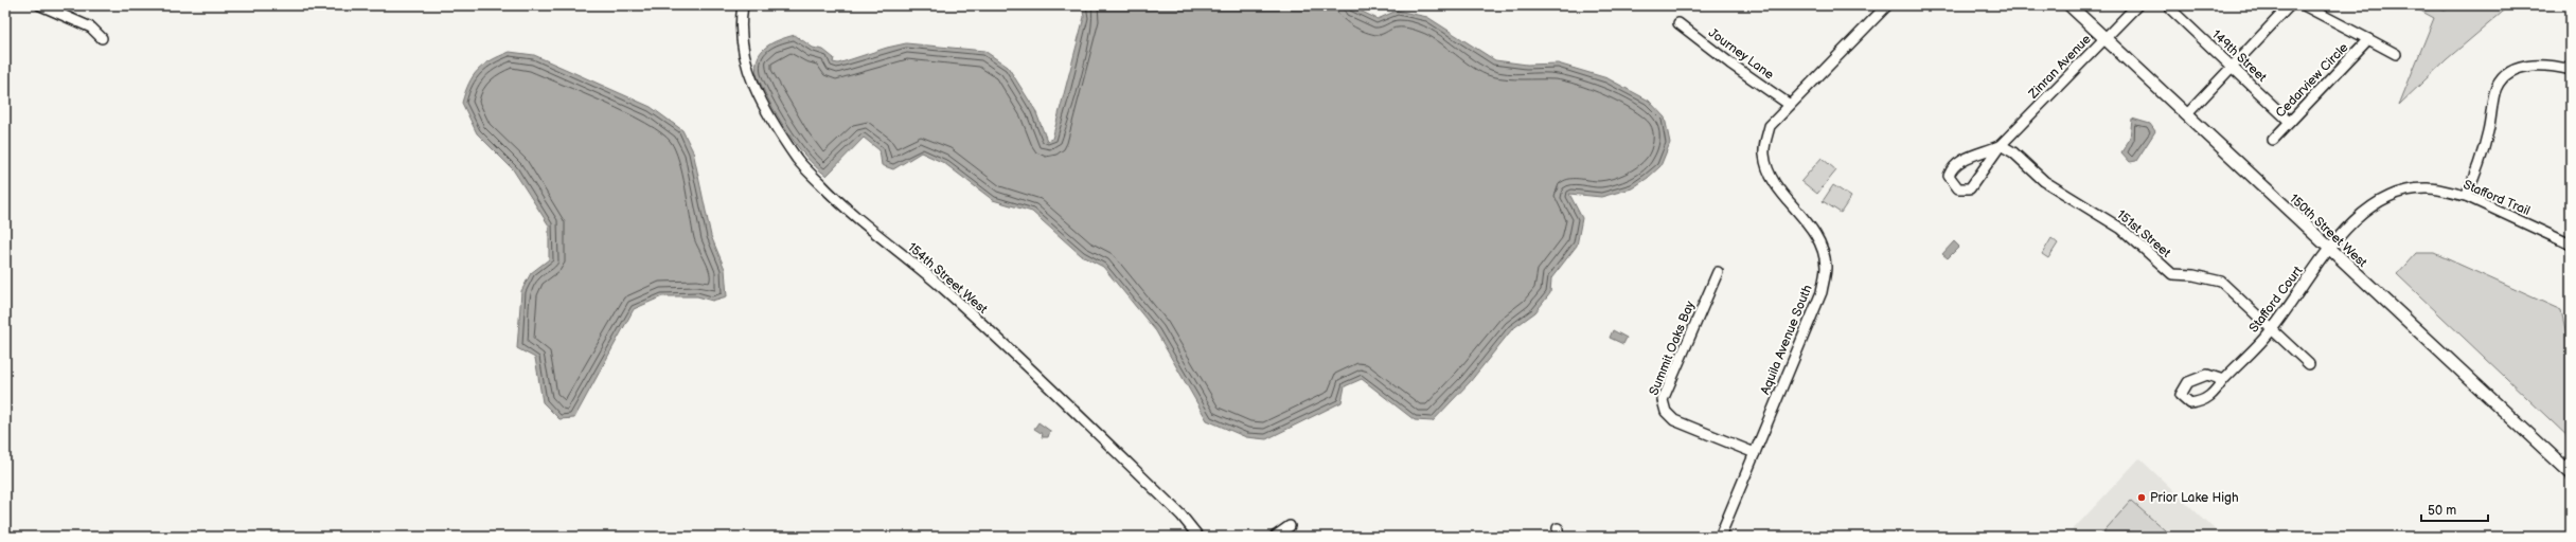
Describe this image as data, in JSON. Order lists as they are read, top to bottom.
{
  "streets": {
    "street": [
      "Journey Lane",
      "149th Street",
      "Zinran Avenue",
      "Cedarview Circle",
      "Stafford Trail",
      "150th Street West",
      "151st Street",
      "154th Street West",
      "Stafford Court",
      "Aquila Avenue South",
      "Summit Oaks Bay"
    ]
  },
  "crossings": [
    ["Journey Lane", "Aquila Avenue South"],
    ["149th Street", "Cedarview Circle"],
    ["Zinran Avenue", "150th Street West"],
    ["Zinran Avenue", "151st Street"],
    ["Stafford Trail", "150th Street West"],
    ["Stafford Trail", "Stafford Court"],
    ["150th Street West", "Stafford Court"],
    ["151st Street", "Stafford Court"],
    ["Aquila Avenue South", "Summit Oaks Bay"]
  ],
  "places": ["Prior Lake High"],
  "scale_bar": "50 m"
}
